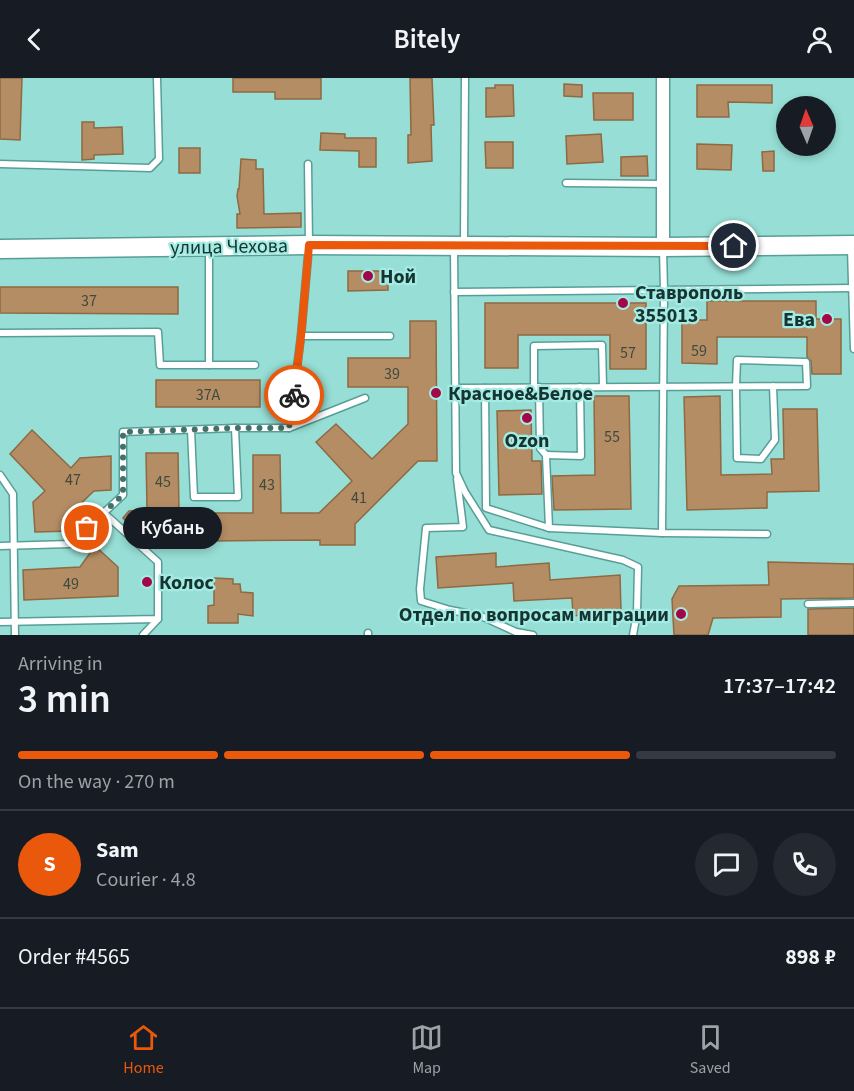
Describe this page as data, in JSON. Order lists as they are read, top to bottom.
{
  "streets": {
    "street": ["улица Чехова"]
  },
  "places": [
    "Ной",
    "Ставрополь 355013",
    "Ева",
    "Красное&Белое",
    "Ozon",
    "Кубань",
    "Колос",
    "Отдел по вопросам миграции"
  ],
  "house_numbers": [
    "37",
    "59",
    "57",
    "39",
    "37А",
    "55",
    "47",
    "45",
    "43",
    "41",
    "49"
  ],
  "north": "top",
  "page": {
    "header": "Bitely",
    "bubble": "Кубань",
    "heading": ["3 min", "Arriving in", "17:37–17:42"],
    "panel": [
      "Sam",
      "Courier · 4.8",
      "Order #4565",
      "898 ₽"
    ],
    "bar": "On the way · 270 m",
    "round": "S",
    "tabs": ["Home", "Map", "Saved"]
  }
}
